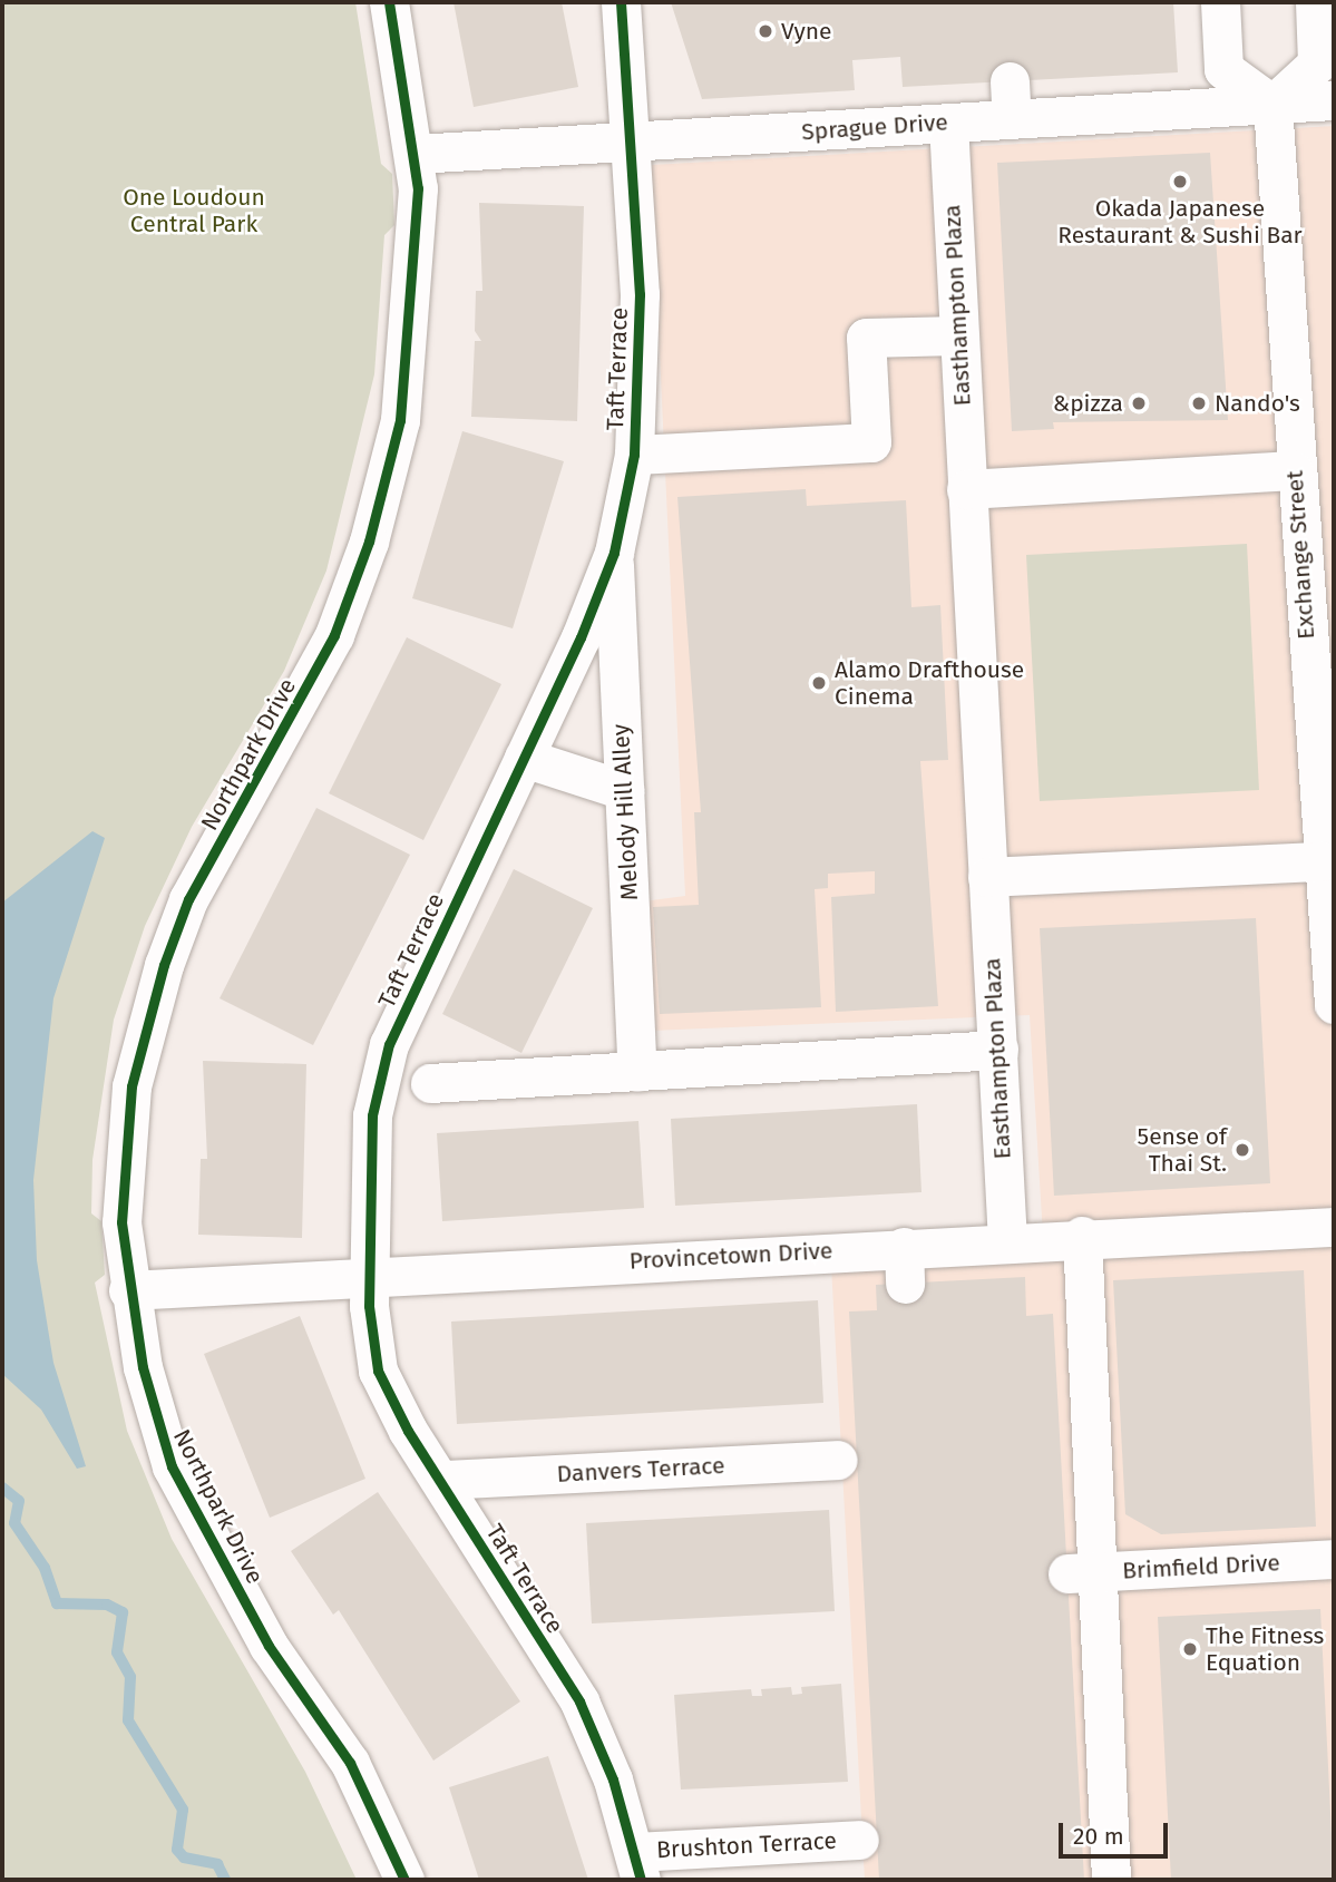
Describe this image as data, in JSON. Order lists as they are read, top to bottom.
{
  "streets": {
    "street": [
      "Sprague Drive",
      "Easthampton Plaza",
      "Taft Terrace",
      "Exchange Street",
      "Northpark Drive",
      "Melody Hill Alley",
      "Provincetown Drive",
      "Danvers Terrace",
      "Brimfield Drive",
      "Brushton Terrace"
    ]
  },
  "crossings": [
    ["Sprague Drive", "Easthampton Plaza"],
    ["Sprague Drive", "Taft Terrace"],
    ["Sprague Drive", "Exchange Street"],
    ["Sprague Drive", "Northpark Drive"],
    ["Easthampton Plaza", "Provincetown Drive"],
    ["Taft Terrace", "Melody Hill Alley"],
    ["Taft Terrace", "Provincetown Drive"],
    ["Taft Terrace", "Danvers Terrace"],
    ["Taft Terrace", "Brushton Terrace"],
    ["Northpark Drive", "Provincetown Drive"]
  ],
  "parks": ["One Loudoun Central Park"],
  "places": [
    "Vyne",
    "Okada Japanese Restaurant & Sushi Bar",
    "&pizza",
    "Nando's",
    "Alamo Drafthouse Cinema",
    "5ense of Thai St.",
    "The Fitness Equation"
  ],
  "scale_bar": "20 m"
}
